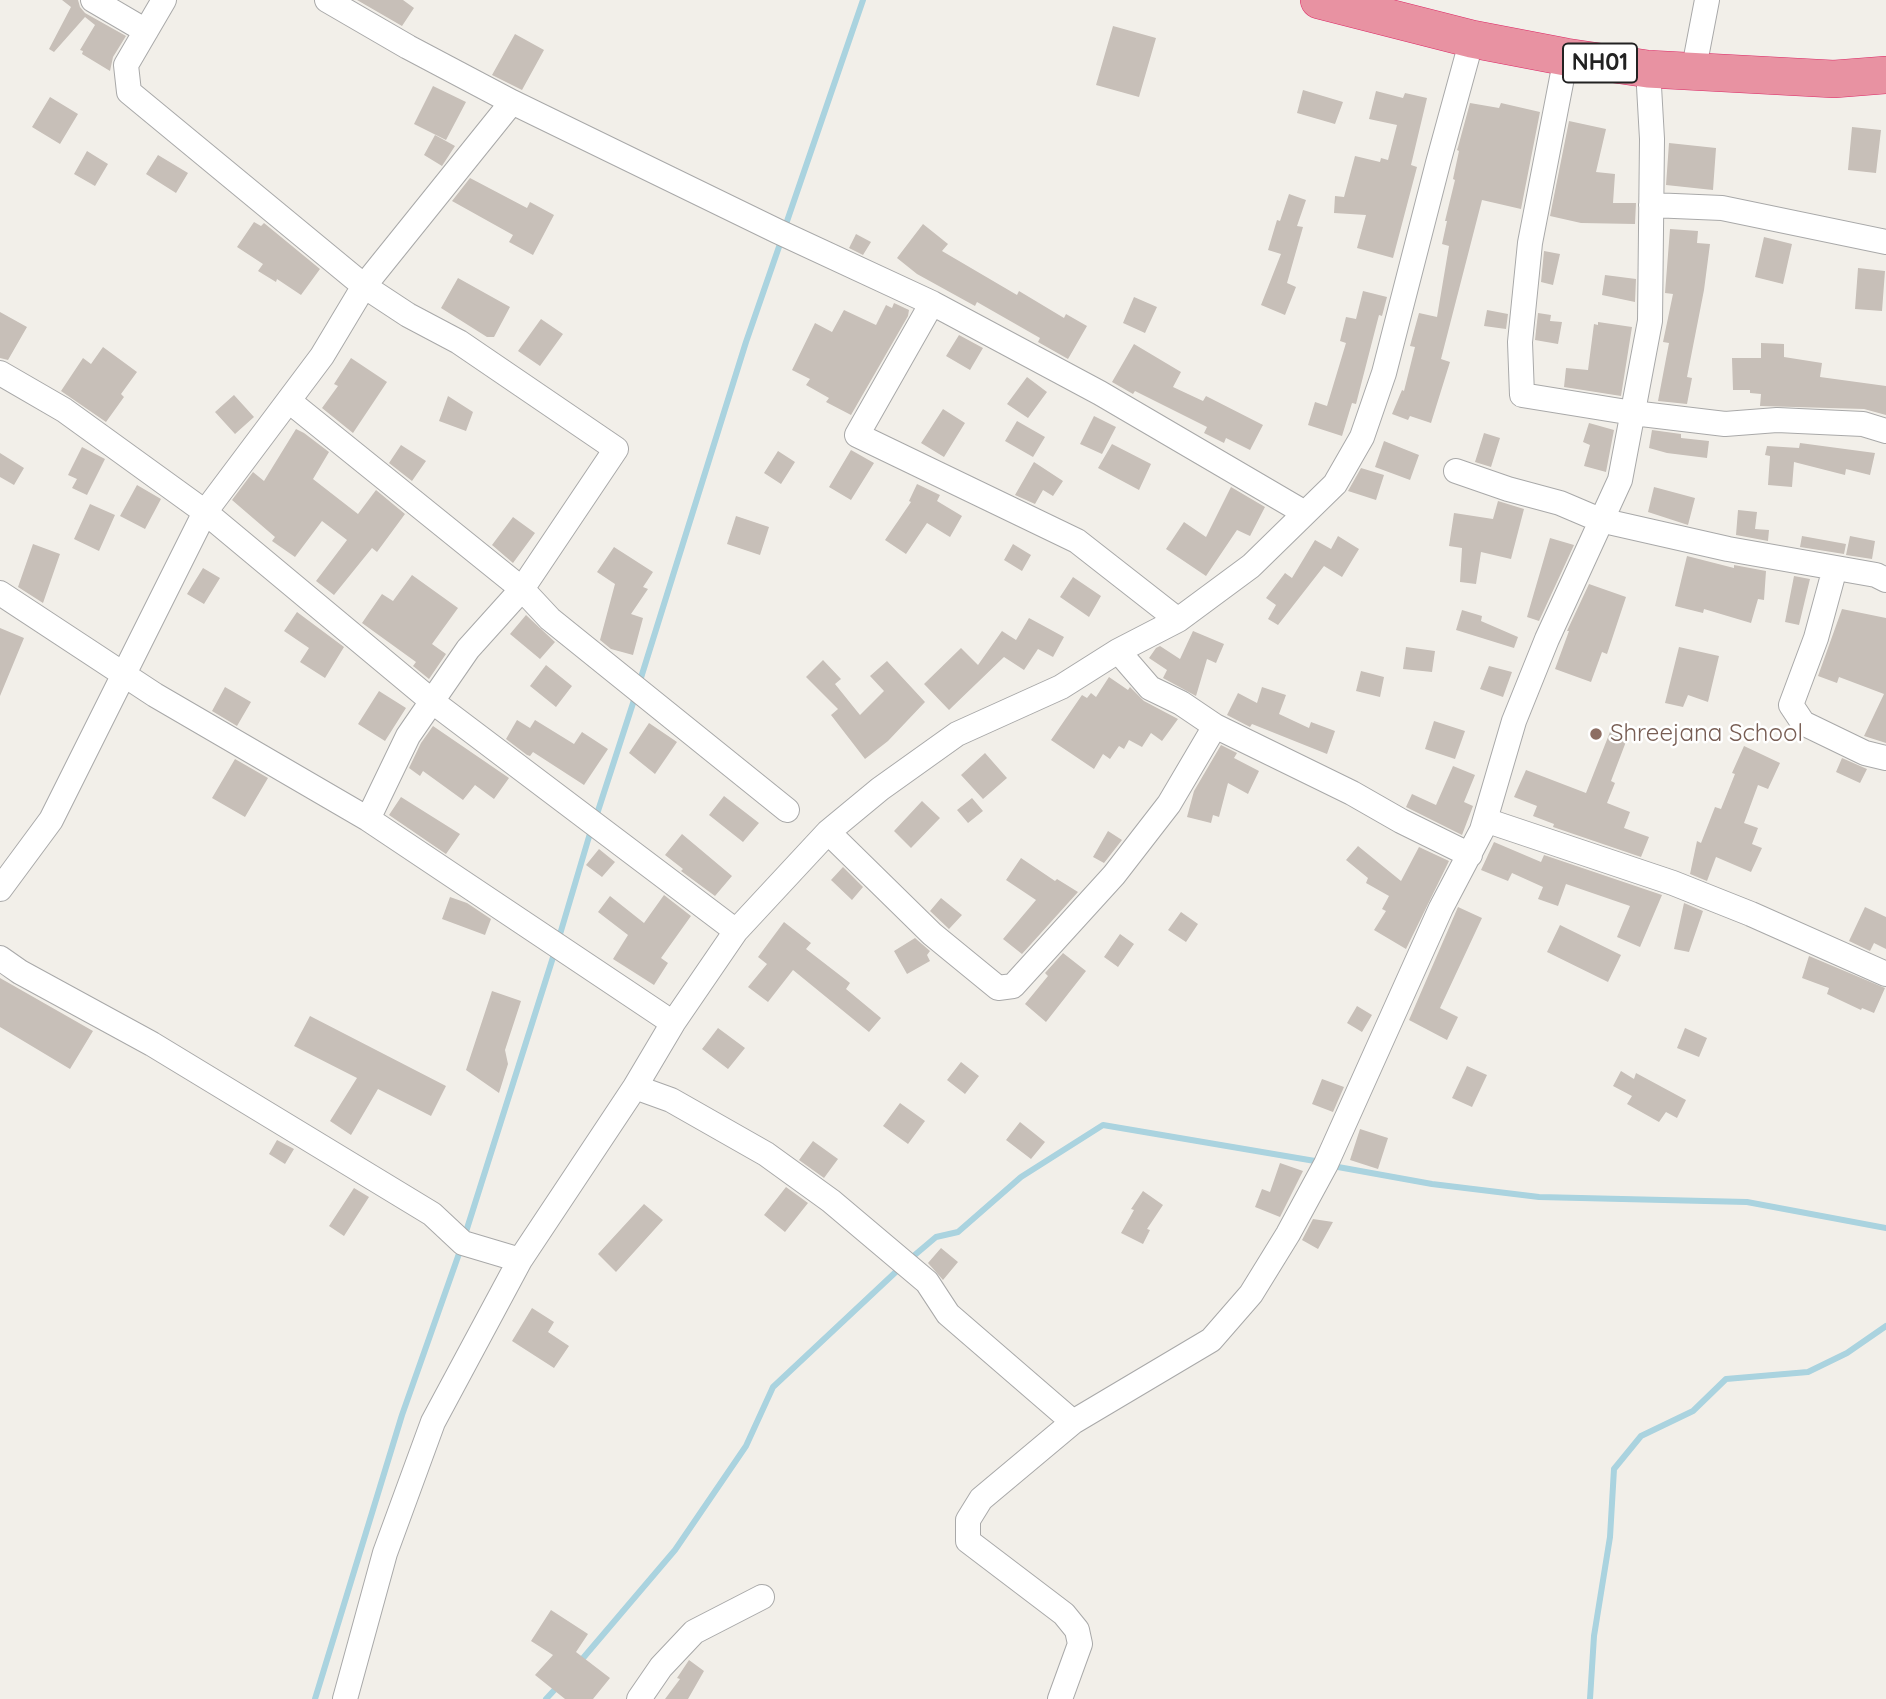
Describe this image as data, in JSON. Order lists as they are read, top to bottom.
{
  "streets": {
    "highway": ["NH01"]
  },
  "places": ["Shreejana School"]
}
